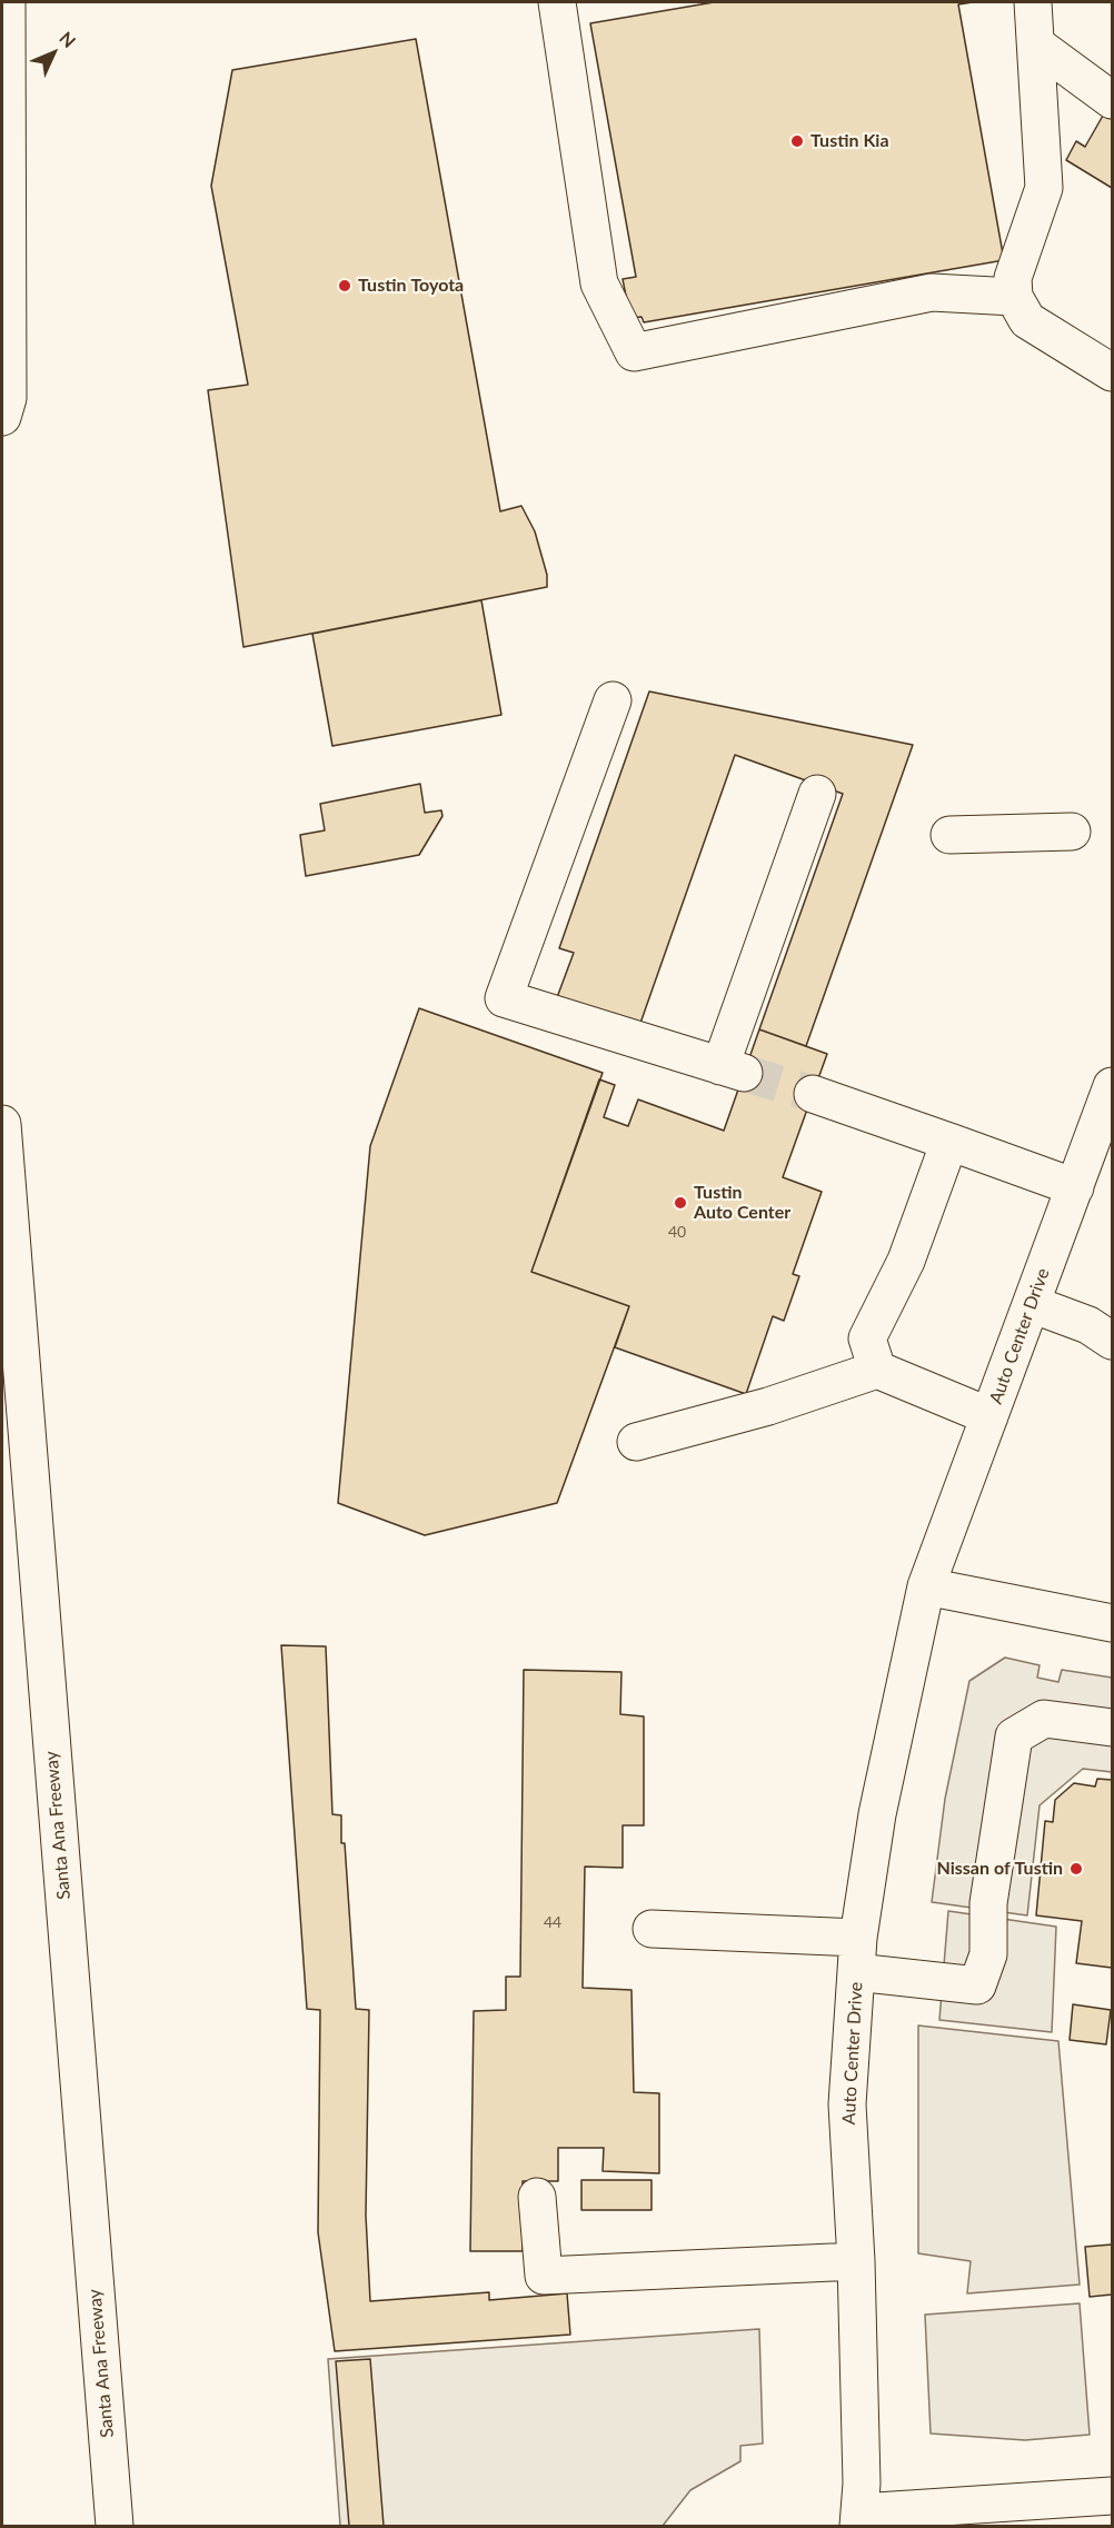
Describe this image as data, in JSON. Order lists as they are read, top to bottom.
{
  "streets": {
    "main road": ["Auto Center Drive", "Santa Ana Freeway"]
  },
  "places": [
    "Tustin Kia",
    "Tustin Toyota",
    "Tustin Auto Center",
    "Nissan of Tustin"
  ],
  "house_numbers": ["40", "44"],
  "north": "top right"
}
